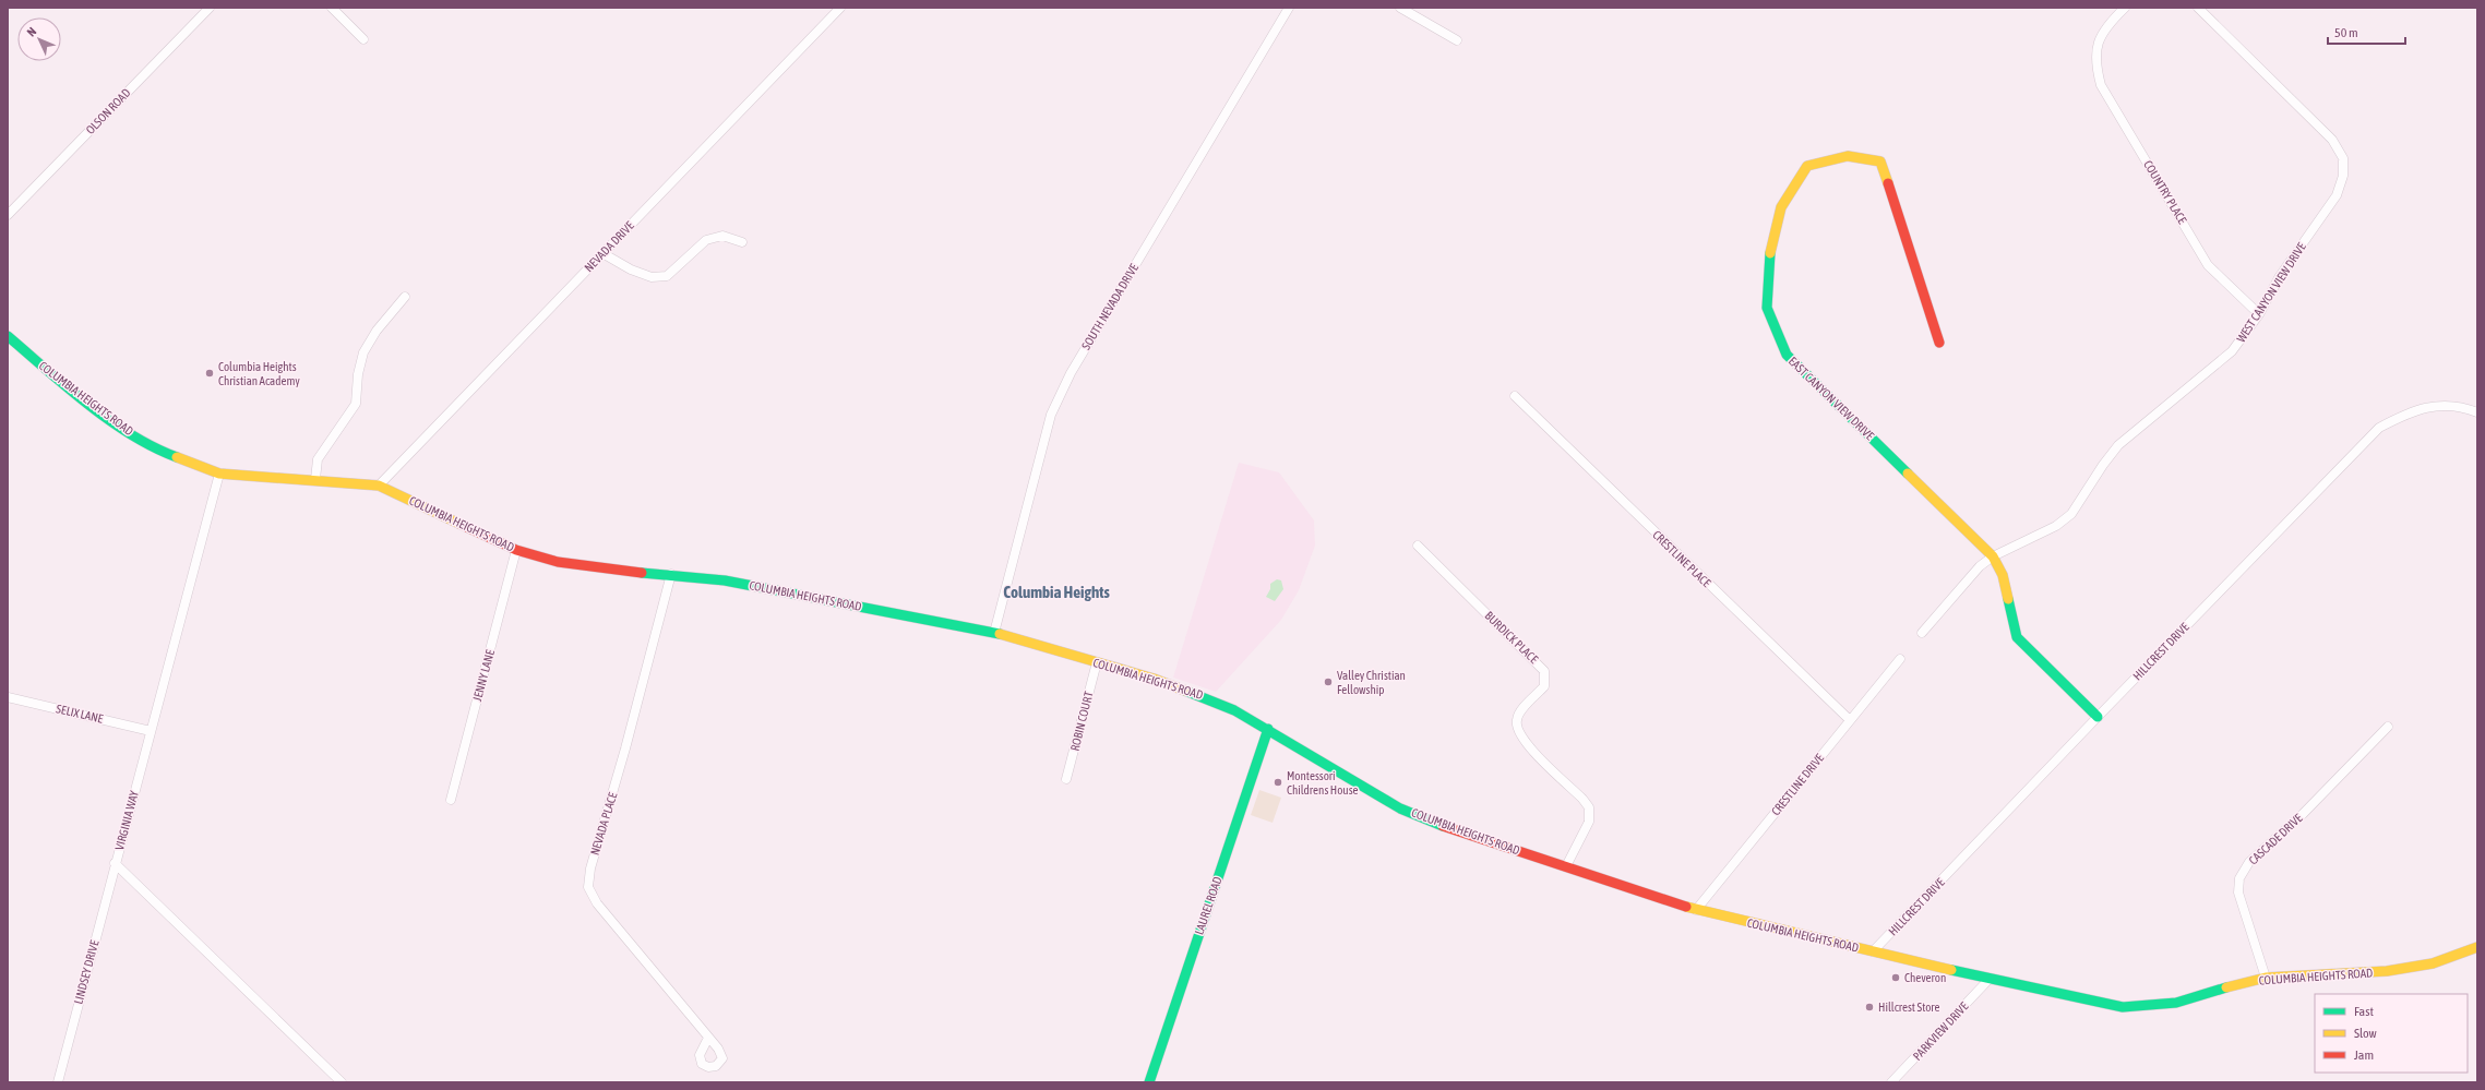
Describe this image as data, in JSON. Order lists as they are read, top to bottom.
{
  "streets": {
    "street": [
      "OLSON ROAD",
      "COUNTRY PLACE",
      "NEVADA DRIVE",
      "WEST CANYON VIEW DRIVE",
      "SOUTH NEVADA DRIVE",
      "COLUMBIA HEIGHTS ROAD",
      "EAST CANYON VIEW DRIVE",
      "CRESTLINE PLACE",
      "BURDICK PLACE",
      "HILLCREST DRIVE",
      "JENNY LANE",
      "SELIX LANE",
      "ROBIN COURT",
      "CRESTLINE DRIVE",
      "VIRGINIA WAY",
      "NEVADA PLACE",
      "CASCADE DRIVE",
      "LAUREL ROAD",
      "LINDSEY DRIVE",
      "PARKVIEW DRIVE"
    ]
  },
  "crossings": [
    ["COUNTRY PLACE", "WEST CANYON VIEW DRIVE"],
    ["NEVADA DRIVE", "COLUMBIA HEIGHTS ROAD"],
    ["WEST CANYON VIEW DRIVE", "EAST CANYON VIEW DRIVE"],
    ["SOUTH NEVADA DRIVE", "COLUMBIA HEIGHTS ROAD"],
    ["COLUMBIA HEIGHTS ROAD", "BURDICK PLACE"],
    ["COLUMBIA HEIGHTS ROAD", "HILLCREST DRIVE"],
    ["COLUMBIA HEIGHTS ROAD", "JENNY LANE"],
    ["COLUMBIA HEIGHTS ROAD", "ROBIN COURT"],
    ["COLUMBIA HEIGHTS ROAD", "CRESTLINE DRIVE"],
    ["COLUMBIA HEIGHTS ROAD", "VIRGINIA WAY"],
    ["COLUMBIA HEIGHTS ROAD", "NEVADA PLACE"],
    ["COLUMBIA HEIGHTS ROAD", "CASCADE DRIVE"],
    ["COLUMBIA HEIGHTS ROAD", "LAUREL ROAD"],
    ["COLUMBIA HEIGHTS ROAD", "PARKVIEW DRIVE"],
    ["EAST CANYON VIEW DRIVE", "HILLCREST DRIVE"],
    ["CRESTLINE PLACE", "CRESTLINE DRIVE"],
    ["SELIX LANE", "VIRGINIA WAY"],
    ["VIRGINIA WAY", "LINDSEY DRIVE"]
  ],
  "districts": ["Columbia Heights"],
  "places": [
    "Columbia Heights Christian Academy",
    "Valley Christian Fellowship",
    "Montessori Childrens House",
    "Cheveron",
    "Hillcrest Store"
  ],
  "legend": ["Fast", "Slow", "Jam"],
  "scale_bar": "50 m",
  "north": "top left"
}
